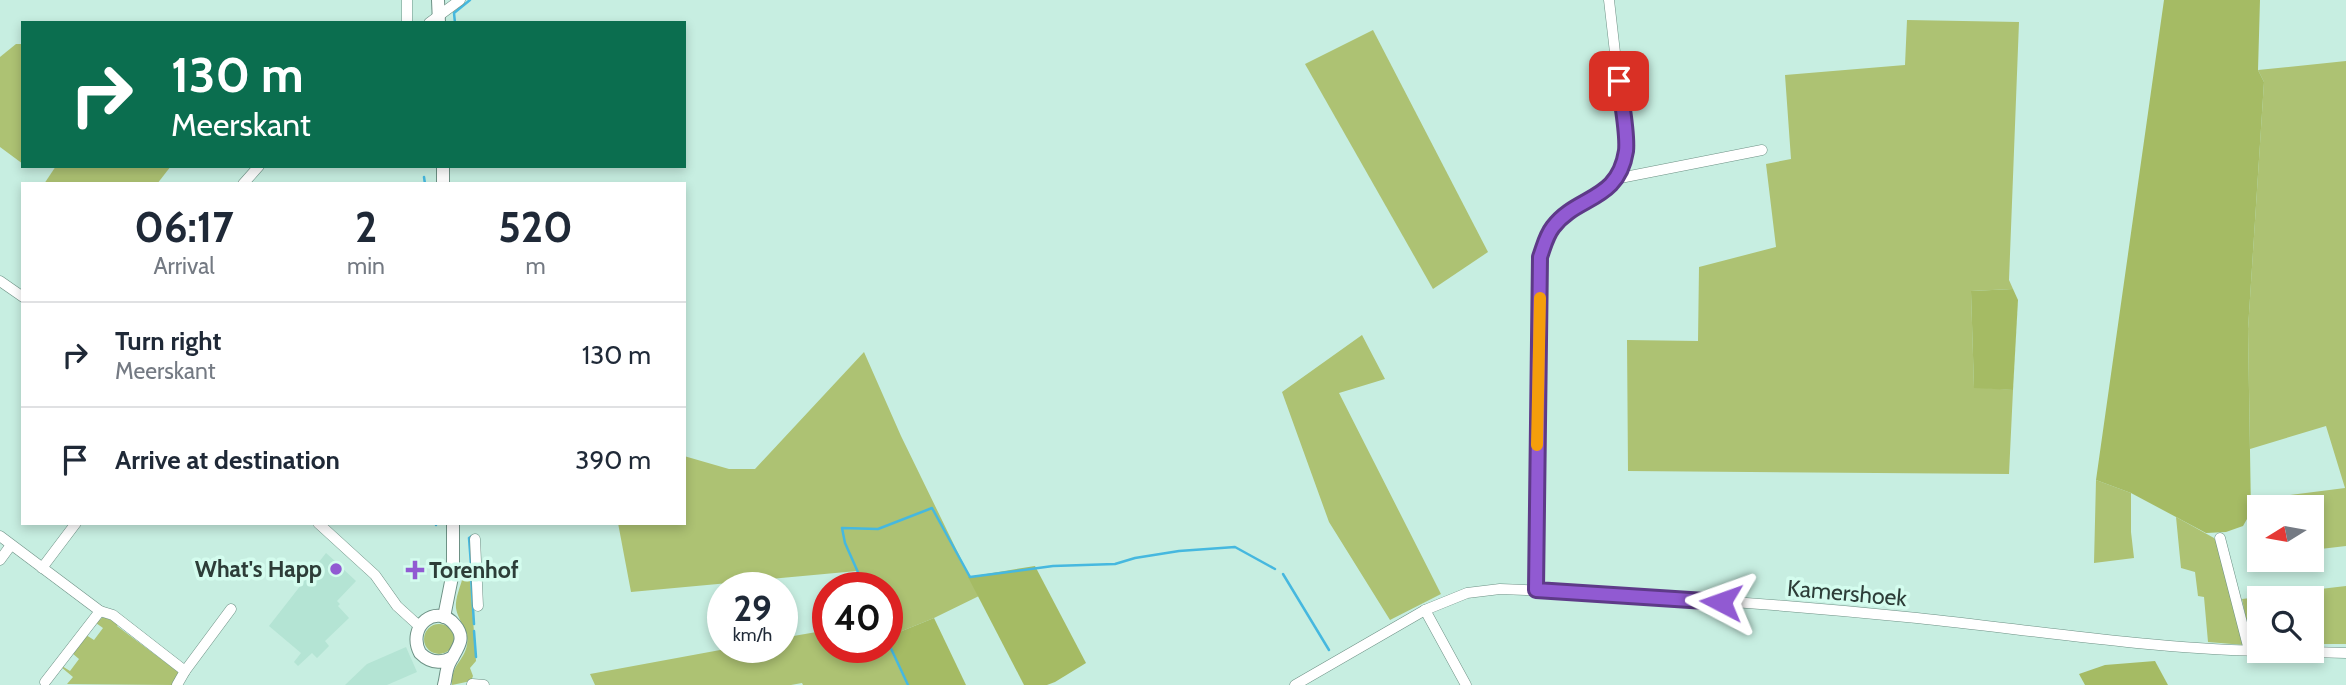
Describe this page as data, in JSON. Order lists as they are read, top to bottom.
{
  "streets": {
    "street": ["Kamershoek"]
  },
  "places": {
    "other": ["What's Happ"],
    "health": ["Torenhof"]
  },
  "north": "left",
  "page": {
    "turn": ["130 m", "Meerskant"],
    "eta": [
      "06:17",
      "Arrival",
      "2",
      "min",
      "520",
      "m"
    ],
    "list": [
      {
        "name": "Turn right",
        "note": "Meerskant",
        "value": "130 m"
      },
      {
        "name": "Arrive at destination",
        "value": "390 m"
      }
    ],
    "speed": "29 km/h",
    "limit": "40"
  }
}
